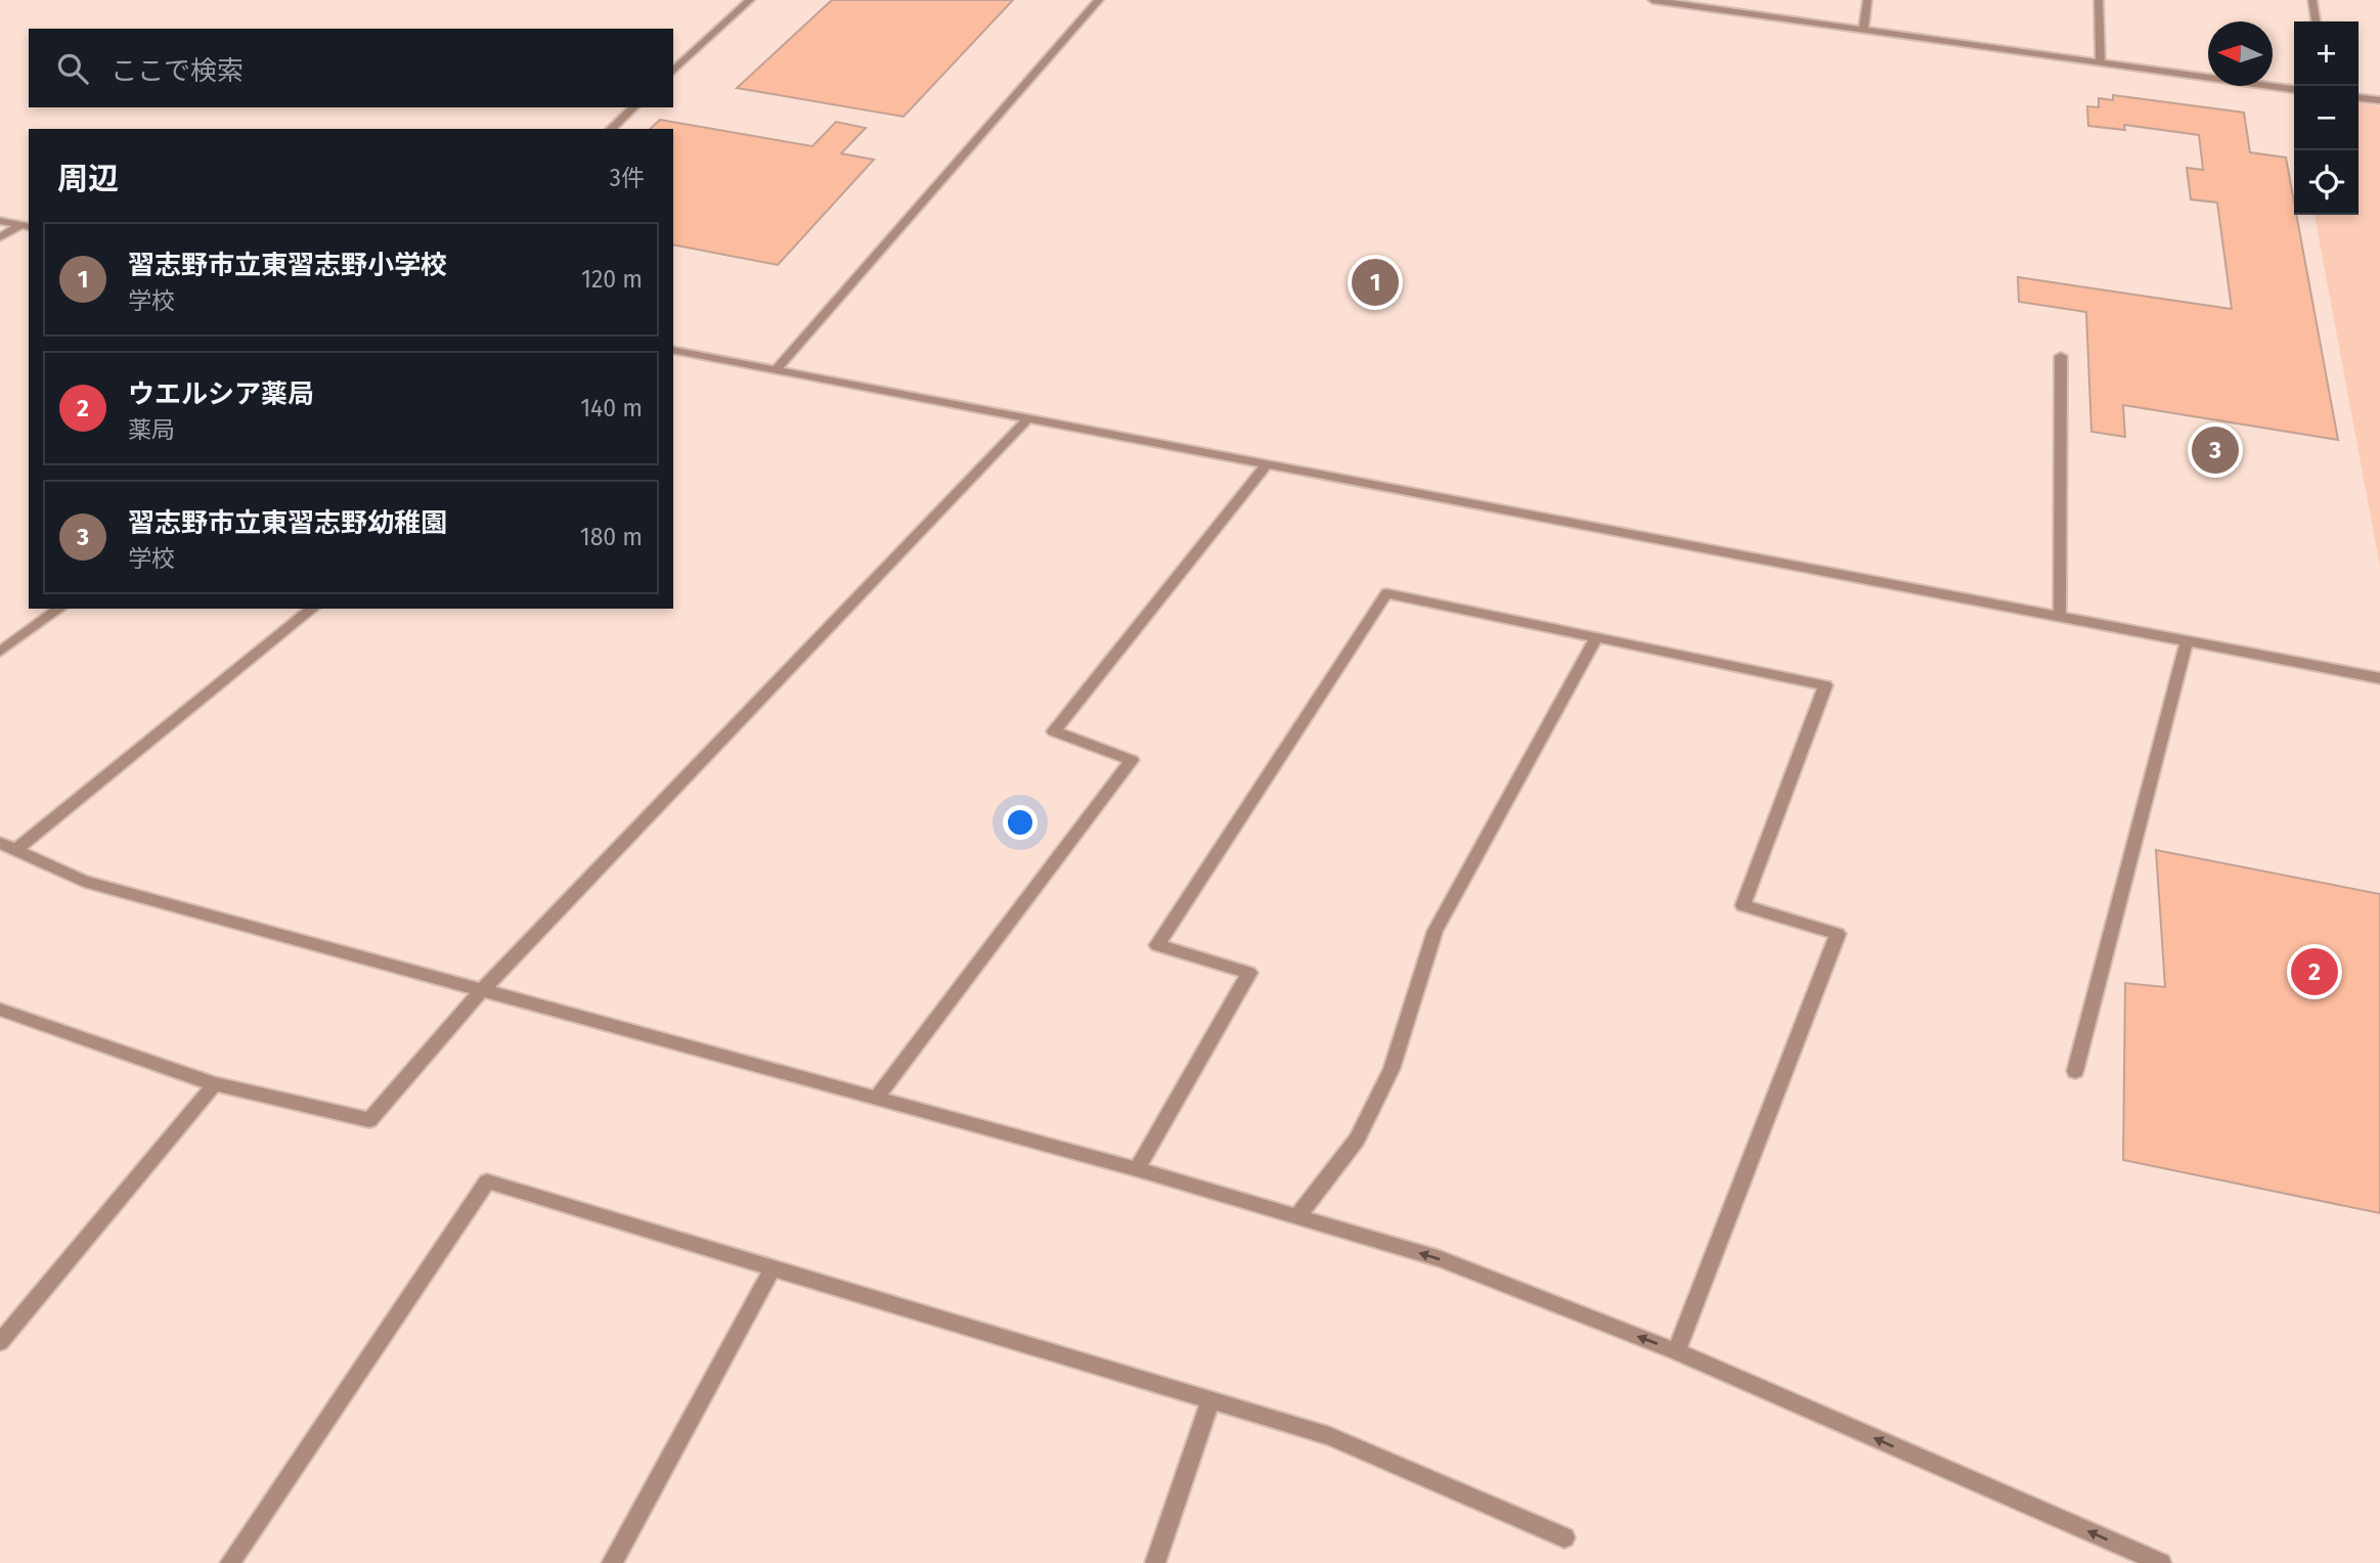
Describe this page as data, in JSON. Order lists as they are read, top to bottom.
{
  "north": "left",
  "page": {
    "map_buttons": ["+", "−"],
    "search": "ここで検索",
    "heading": ["周辺", "3件"],
    "list": [
      {
        "mark": "1",
        "name": "習志野市立東習志野小学校",
        "note": "学校",
        "value": "120 m"
      },
      {
        "mark": "2",
        "name": "ウエルシア薬局",
        "note": "薬局",
        "value": "140 m"
      },
      {
        "mark": "3",
        "name": "習志野市立東習志野幼稚園",
        "note": "学校",
        "value": "180 m"
      }
    ],
    "pins": ["1", "3", "2"]
  }
}
